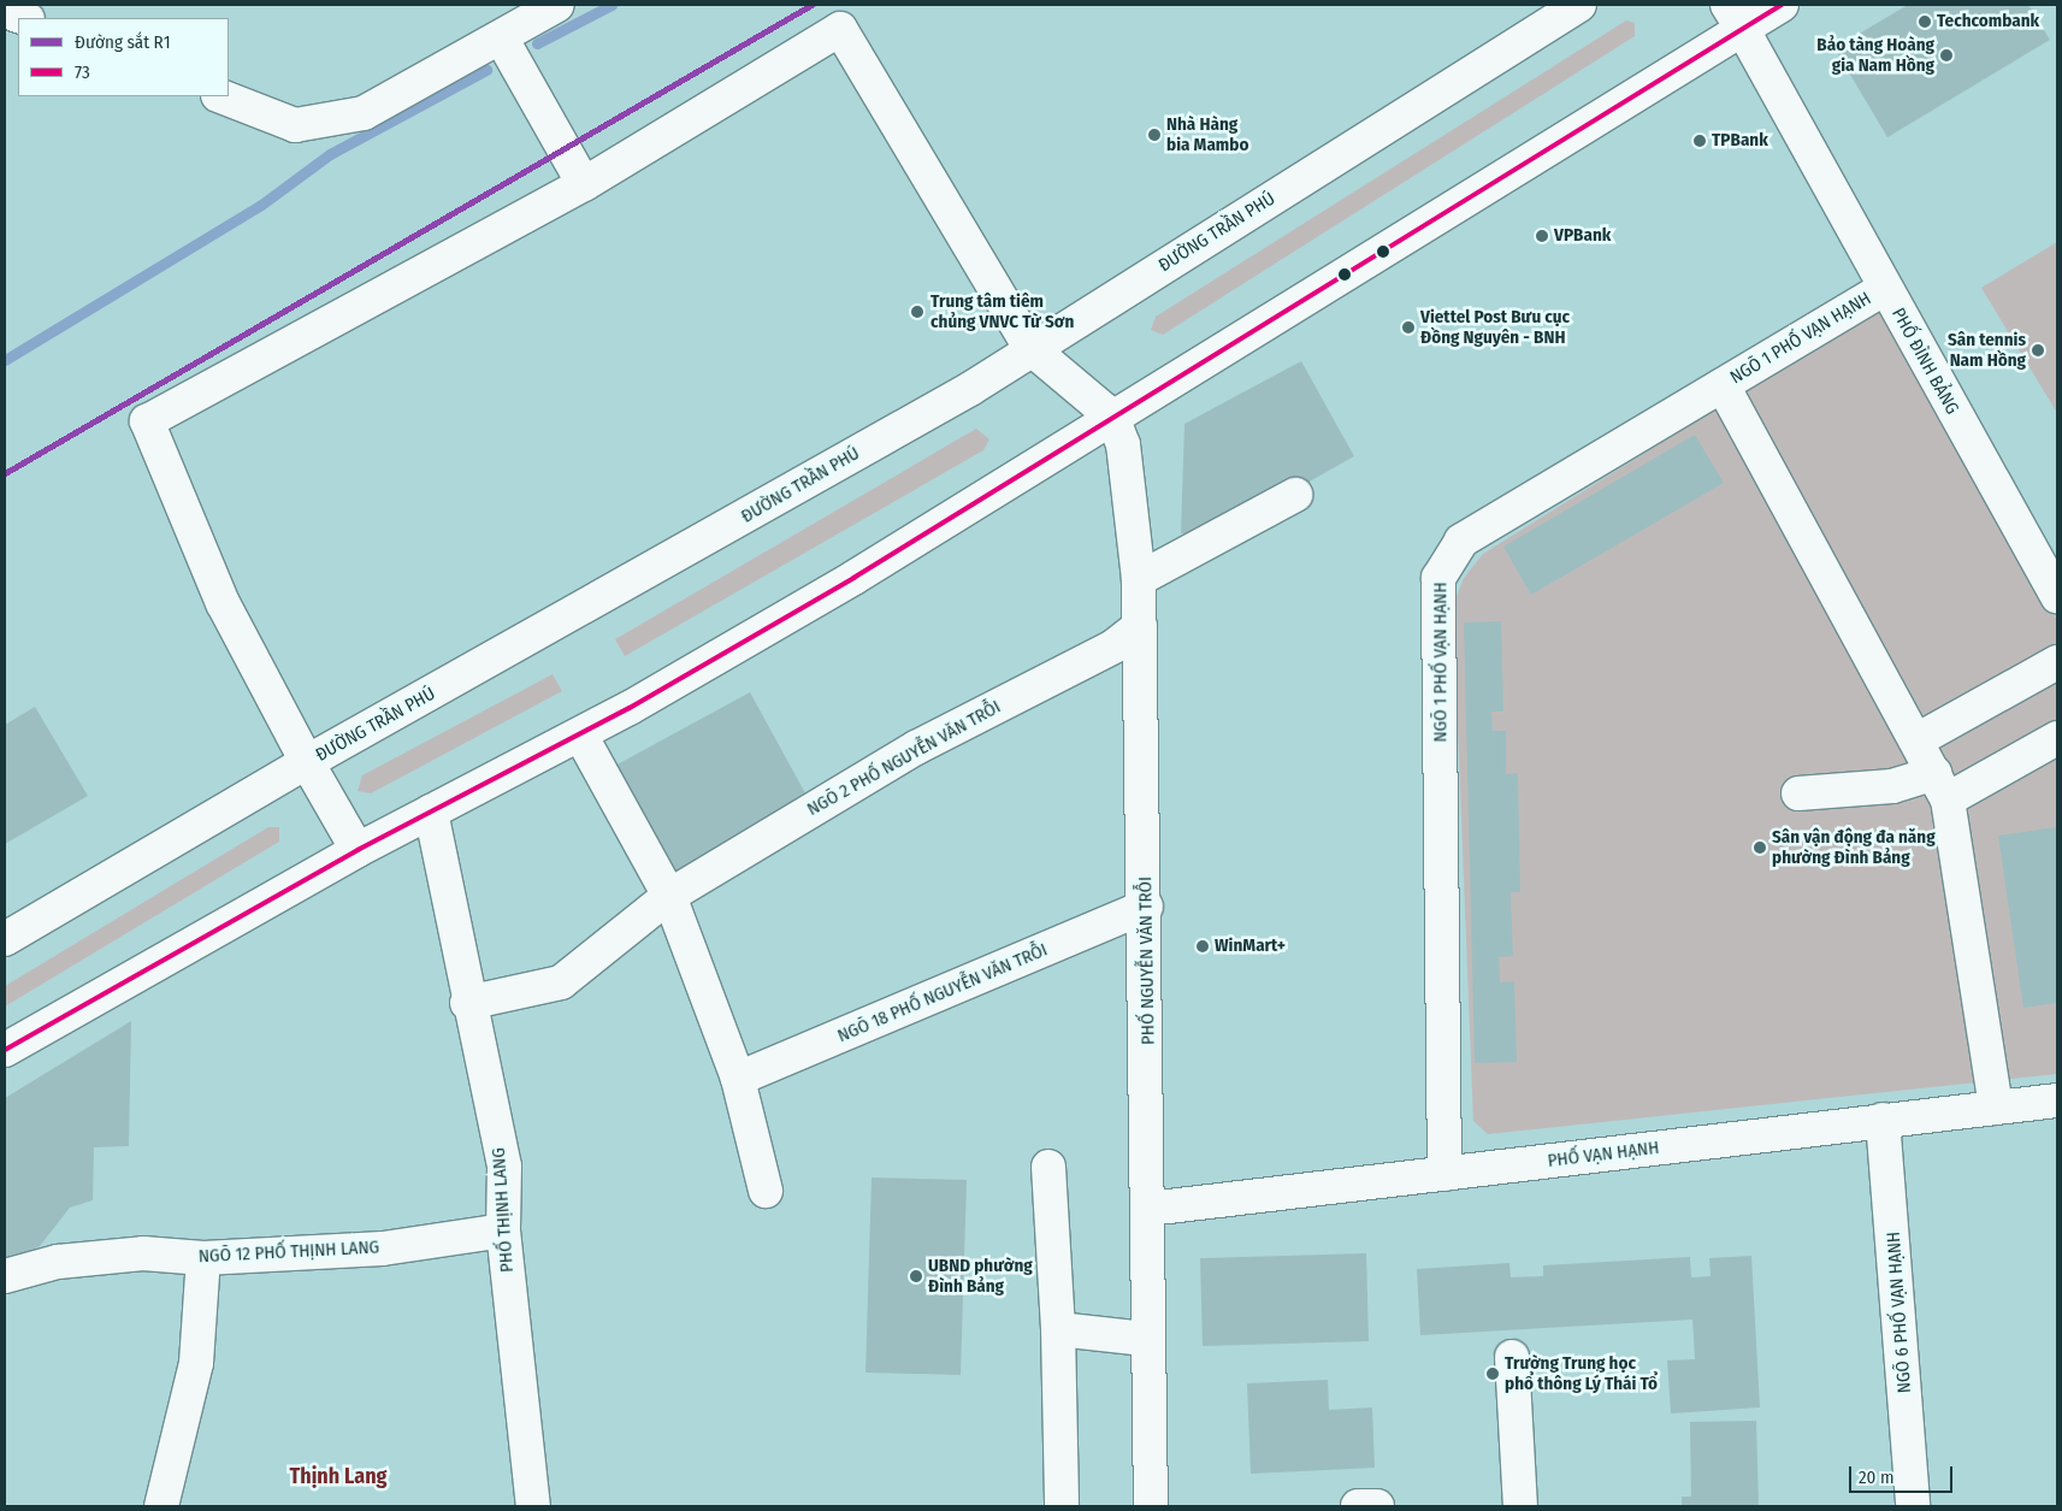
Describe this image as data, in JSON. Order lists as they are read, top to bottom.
{
  "streets": {
    "street": [
      "ĐƯỜNG TRẦN PHÚ",
      "NGÕ 1 PHỐ VẠN HẠNH",
      "PHỐ ĐÌNH BẢNG",
      "NGÕ 2 PHỐ NGUYỄN VĂN TRỖI",
      "PHỐ NGUYỄN VĂN TRỖI",
      "NGÕ 18 PHỐ NGUYỄN VĂN TRỖI",
      "PHỐ VẠN HẠNH",
      "PHỐ THỊNH LANG",
      "NGÕ 12 PHỐ THỊNH LANG",
      "NGÕ 6 PHỐ VẠN HẠNH"
    ]
  },
  "crossings": [
    ["NGÕ 1 PHỐ VẠN HẠNH", "PHỐ ĐÌNH BẢNG"],
    ["NGÕ 1 PHỐ VẠN HẠNH", "PHỐ VẠN HẠNH"],
    ["NGÕ 2 PHỐ NGUYỄN VĂN TRỖI", "PHỐ NGUYỄN VĂN TRỖI"],
    ["NGÕ 2 PHỐ NGUYỄN VĂN TRỖI", "PHỐ THỊNH LANG"],
    ["PHỐ NGUYỄN VĂN TRỖI", "NGÕ 18 PHỐ NGUYỄN VĂN TRỖI"],
    ["PHỐ NGUYỄN VĂN TRỖI", "PHỐ VẠN HẠNH"],
    ["PHỐ VẠN HẠNH", "NGÕ 6 PHỐ VẠN HẠNH"],
    ["PHỐ THỊNH LANG", "NGÕ 12 PHỐ THỊNH LANG"]
  ],
  "districts": ["Thịnh Lang"],
  "places": [
    "Techcombank",
    "Bảo tàng Hoàng gia Nam Hồng",
    "Nhà Hàng bia Mambo",
    "TPBank",
    "VPBank",
    "Trung tâm tiêm chủng VNVC Từ Sơn",
    "Viettel Post Bưu cục Đồng Nguyên - BNH",
    "Sân tennis Nam Hồng",
    "Sân vận động đa năng phường Đình Bảng",
    "WinMart+",
    "UBND phường Đình Bảng",
    "Trường Trung học phổ thông Lý Thái Tổ"
  ],
  "lines": ["rail line R1", "transit line 73"],
  "legend": ["Đường sắt R1", "73"],
  "scale_bar": "20 m"
}
